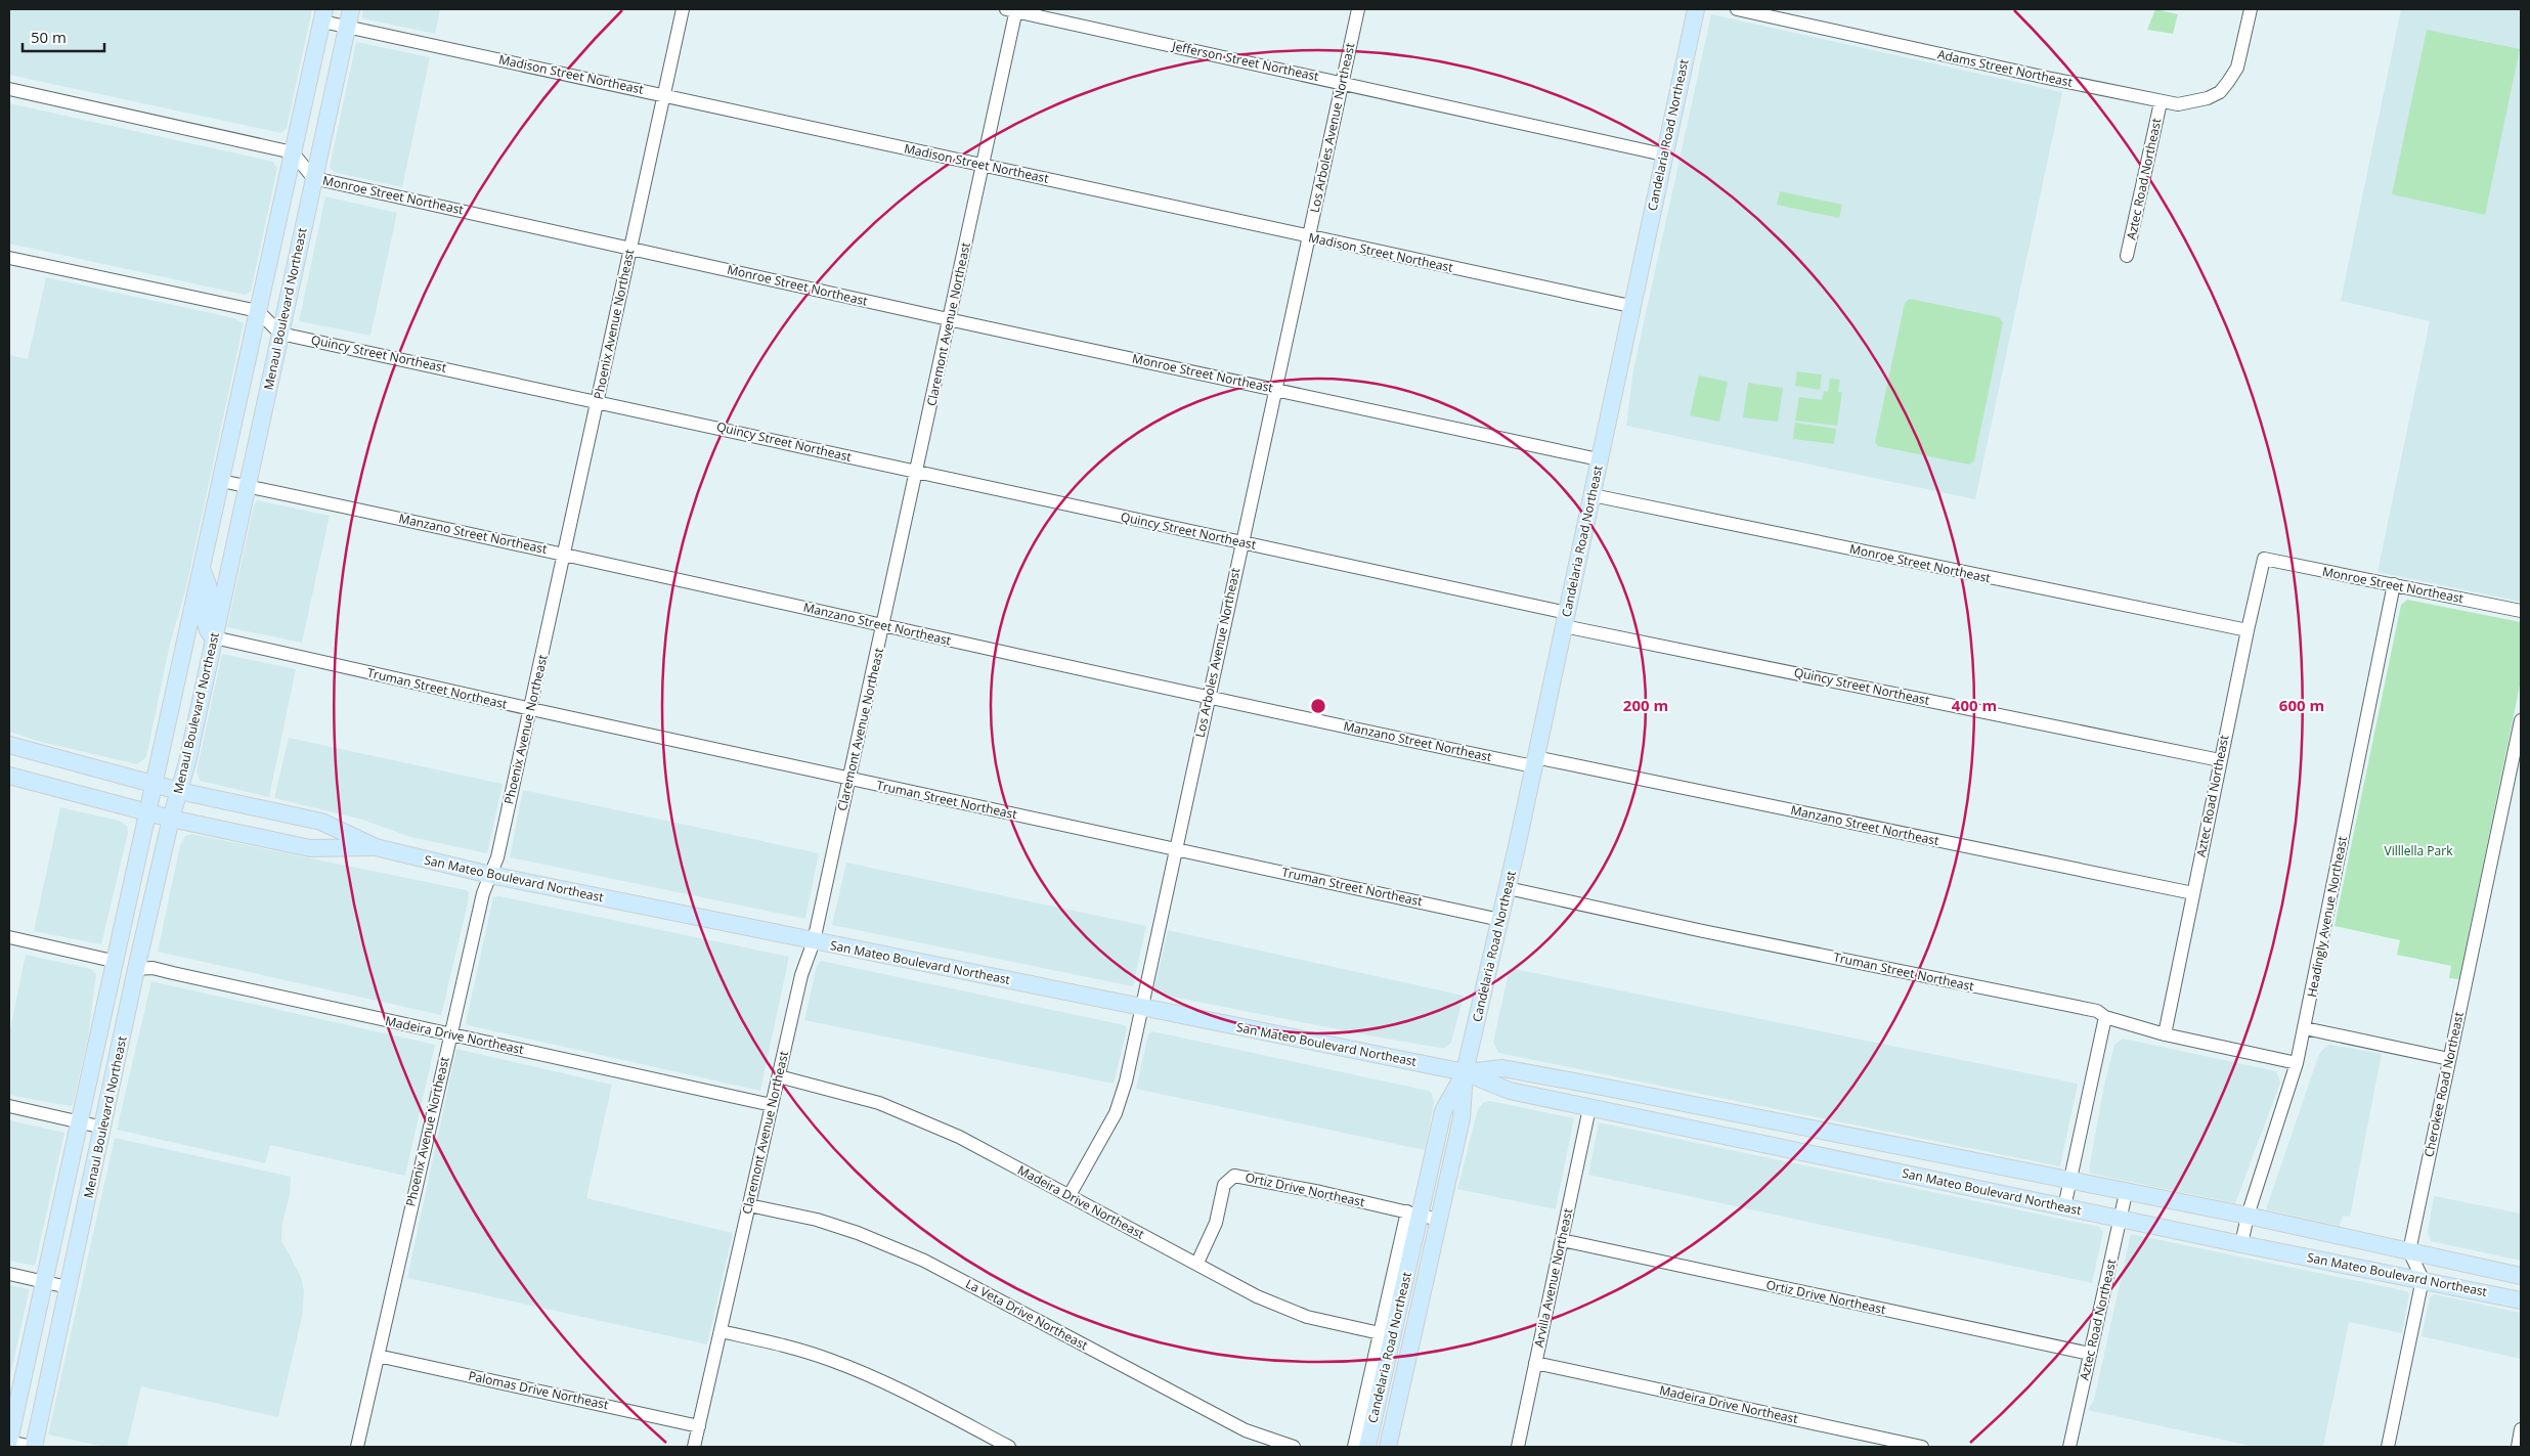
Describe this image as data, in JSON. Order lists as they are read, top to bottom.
{
  "streets": {
    "main road": ["Candelaria Road Northeast", "Menaul Boulevard Northeast", "San Mateo Boulevard Northeast"],
    "street": [
      "Jefferson Street Northeast",
      "Adams Street Northeast",
      "Madison Street Northeast",
      "Los Arboles Avenue Northeast",
      "Aztec Road Northeast",
      "Monroe Street Northeast",
      "Phoenix Avenue Northeast",
      "Claremont Avenue Northeast",
      "Quincy Street Northeast",
      "Manzano Street Northeast",
      "Truman Street Northeast",
      "Headingly Avenue Northeast",
      "Madeira Drive Northeast",
      "Cherokee Road Northeast",
      "Ortiz Drive Northeast",
      "Arvilla Avenue Northeast",
      "La Veta Drive Northeast",
      "Palomas Drive Northeast"
    ]
  },
  "crossings": [
    ["Jefferson Street Northeast", "Los Arboles Avenue Northeast"],
    ["Jefferson Street Northeast", "Candelaria Road Northeast"],
    ["Jefferson Street Northeast", "Claremont Avenue Northeast"],
    ["Adams Street Northeast", "Aztec Road Northeast"],
    ["Madison Street Northeast", "Los Arboles Avenue Northeast"],
    ["Madison Street Northeast", "Candelaria Road Northeast"],
    ["Madison Street Northeast", "Menaul Boulevard Northeast"],
    ["Madison Street Northeast", "Phoenix Avenue Northeast"],
    ["Madison Street Northeast", "Claremont Avenue Northeast"],
    ["Los Arboles Avenue Northeast", "Monroe Street Northeast"],
    ["Los Arboles Avenue Northeast", "Quincy Street Northeast"],
    ["Los Arboles Avenue Northeast", "Manzano Street Northeast"],
    ["Los Arboles Avenue Northeast", "Truman Street Northeast"],
    ["Los Arboles Avenue Northeast", "San Mateo Boulevard Northeast"],
    ["Los Arboles Avenue Northeast", "Madeira Drive Northeast"],
    ["Candelaria Road Northeast", "Monroe Street Northeast"],
    ["Candelaria Road Northeast", "Quincy Street Northeast"],
    ["Candelaria Road Northeast", "Manzano Street Northeast"],
    ["Candelaria Road Northeast", "Truman Street Northeast"],
    ["Candelaria Road Northeast", "San Mateo Boulevard Northeast"],
    ["Candelaria Road Northeast", "Ortiz Drive Northeast"],
    ["Aztec Road Northeast", "Monroe Street Northeast"],
    ["Aztec Road Northeast", "Quincy Street Northeast"],
    ["Aztec Road Northeast", "Manzano Street Northeast"],
    ["Aztec Road Northeast", "Truman Street Northeast"],
    ["Aztec Road Northeast", "San Mateo Boulevard Northeast"],
    ["Aztec Road Northeast", "Ortiz Drive Northeast"],
    ["Monroe Street Northeast", "Menaul Boulevard Northeast"],
    ["Monroe Street Northeast", "Phoenix Avenue Northeast"],
    ["Monroe Street Northeast", "Claremont Avenue Northeast"],
    ["Monroe Street Northeast", "Headingly Avenue Northeast"],
    ["Menaul Boulevard Northeast", "Quincy Street Northeast"],
    ["Menaul Boulevard Northeast", "Manzano Street Northeast"],
    ["Menaul Boulevard Northeast", "Truman Street Northeast"],
    ["Menaul Boulevard Northeast", "San Mateo Boulevard Northeast"],
    ["Menaul Boulevard Northeast", "Madeira Drive Northeast"],
    ["Phoenix Avenue Northeast", "Quincy Street Northeast"],
    ["Phoenix Avenue Northeast", "Manzano Street Northeast"],
    ["Phoenix Avenue Northeast", "Truman Street Northeast"],
    ["Phoenix Avenue Northeast", "San Mateo Boulevard Northeast"],
    ["Phoenix Avenue Northeast", "Madeira Drive Northeast"],
    ["Phoenix Avenue Northeast", "Palomas Drive Northeast"],
    ["Claremont Avenue Northeast", "Quincy Street Northeast"],
    ["Claremont Avenue Northeast", "Manzano Street Northeast"],
    ["Claremont Avenue Northeast", "Truman Street Northeast"],
    ["Claremont Avenue Northeast", "San Mateo Boulevard Northeast"],
    ["Claremont Avenue Northeast", "Madeira Drive Northeast"],
    ["Claremont Avenue Northeast", "La Veta Drive Northeast"],
    ["Claremont Avenue Northeast", "Palomas Drive Northeast"],
    ["Truman Street Northeast", "Headingly Avenue Northeast"],
    ["San Mateo Boulevard Northeast", "Headingly Avenue Northeast"],
    ["San Mateo Boulevard Northeast", "Cherokee Road Northeast"],
    ["San Mateo Boulevard Northeast", "Arvilla Avenue Northeast"],
    ["Madeira Drive Northeast", "Ortiz Drive Northeast"],
    ["Madeira Drive Northeast", "Arvilla Avenue Northeast"],
    ["Ortiz Drive Northeast", "Arvilla Avenue Northeast"]
  ],
  "parks": ["Villlella Park"],
  "scale_bar": "50 m",
  "rings": ["200 m", "400 m", "600 m"]
}
